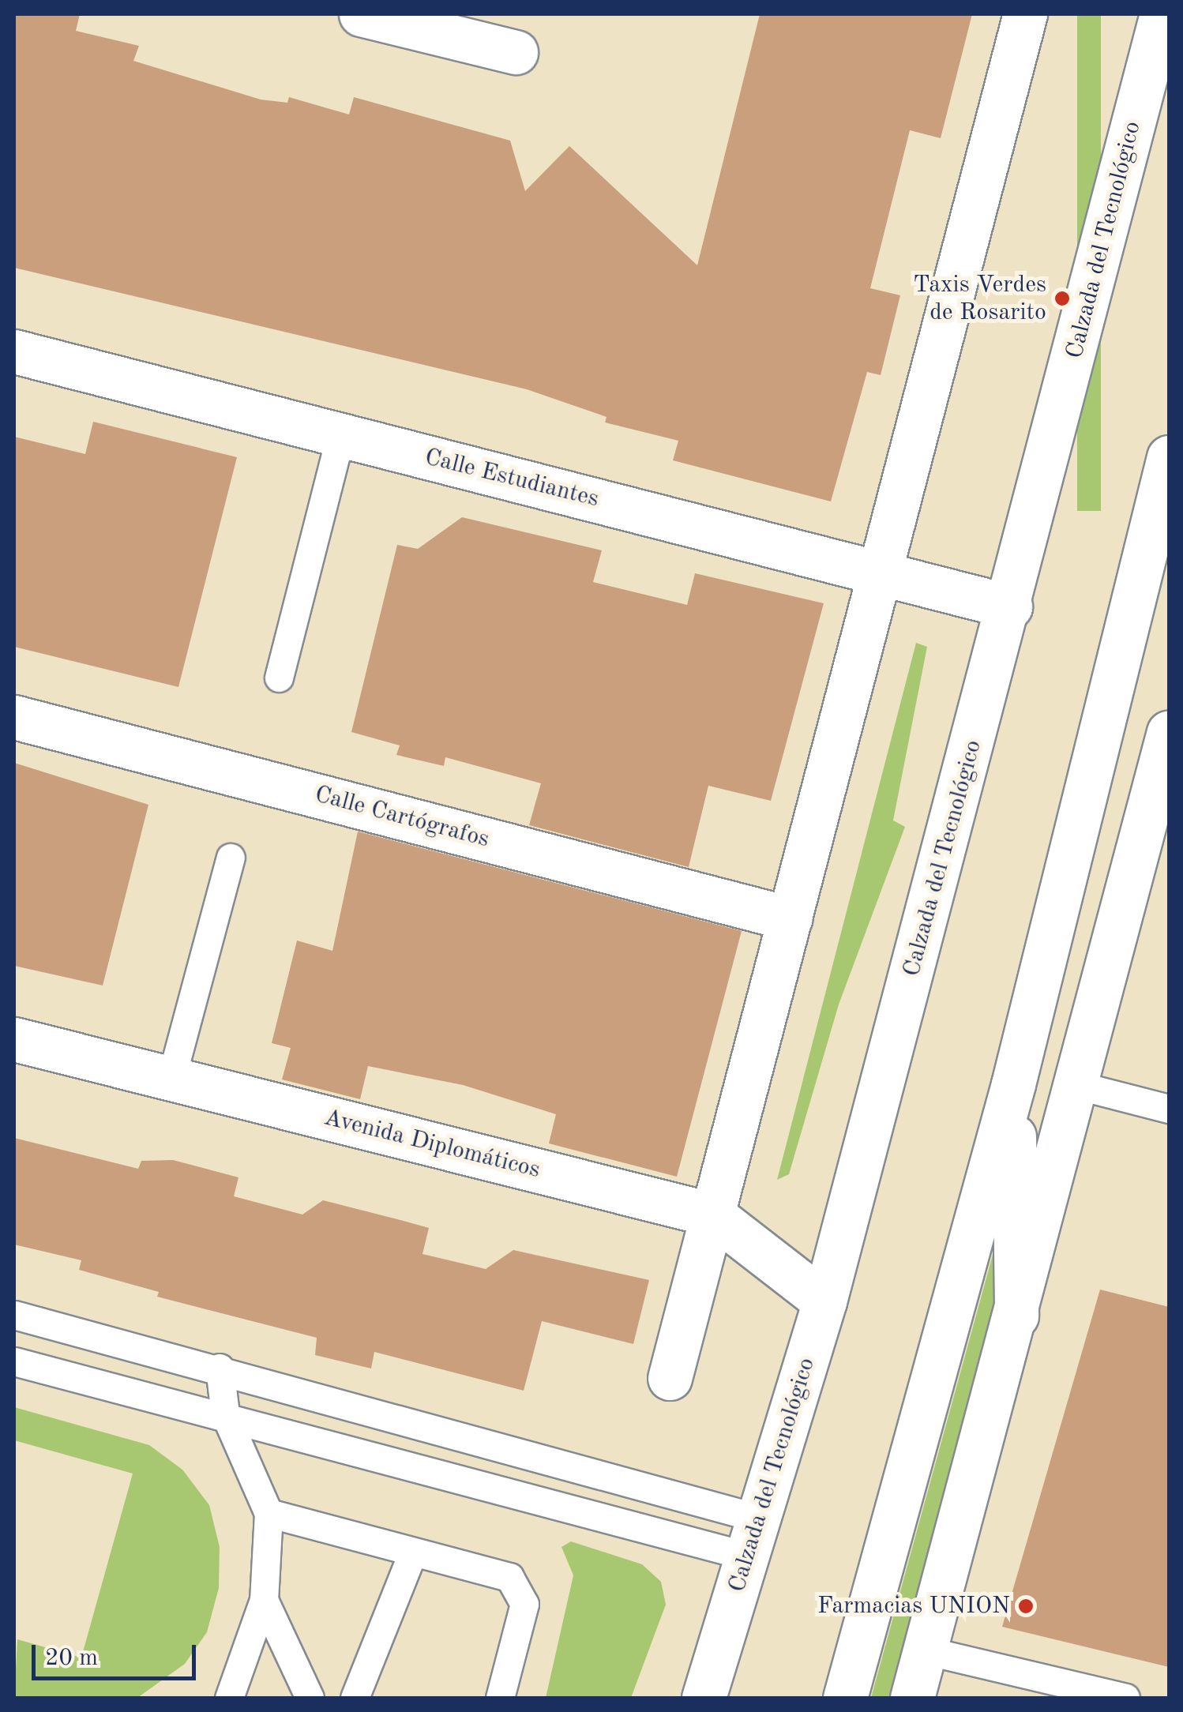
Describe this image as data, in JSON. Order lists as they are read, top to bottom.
{
  "streets": {
    "street": [
      "Calzada del Tecnológico",
      "Calle Estudiantes",
      "Calle Cartógrafos",
      "Avenida Diplomáticos"
    ]
  },
  "crossings": [
    ["Calzada del Tecnológico", "Calle Estudiantes"],
    ["Calzada del Tecnológico", "Avenida Diplomáticos"]
  ],
  "places": ["Taxis Verdes de Rosarito", "Farmacias UNION"],
  "scale_bar": "20 m"
}
